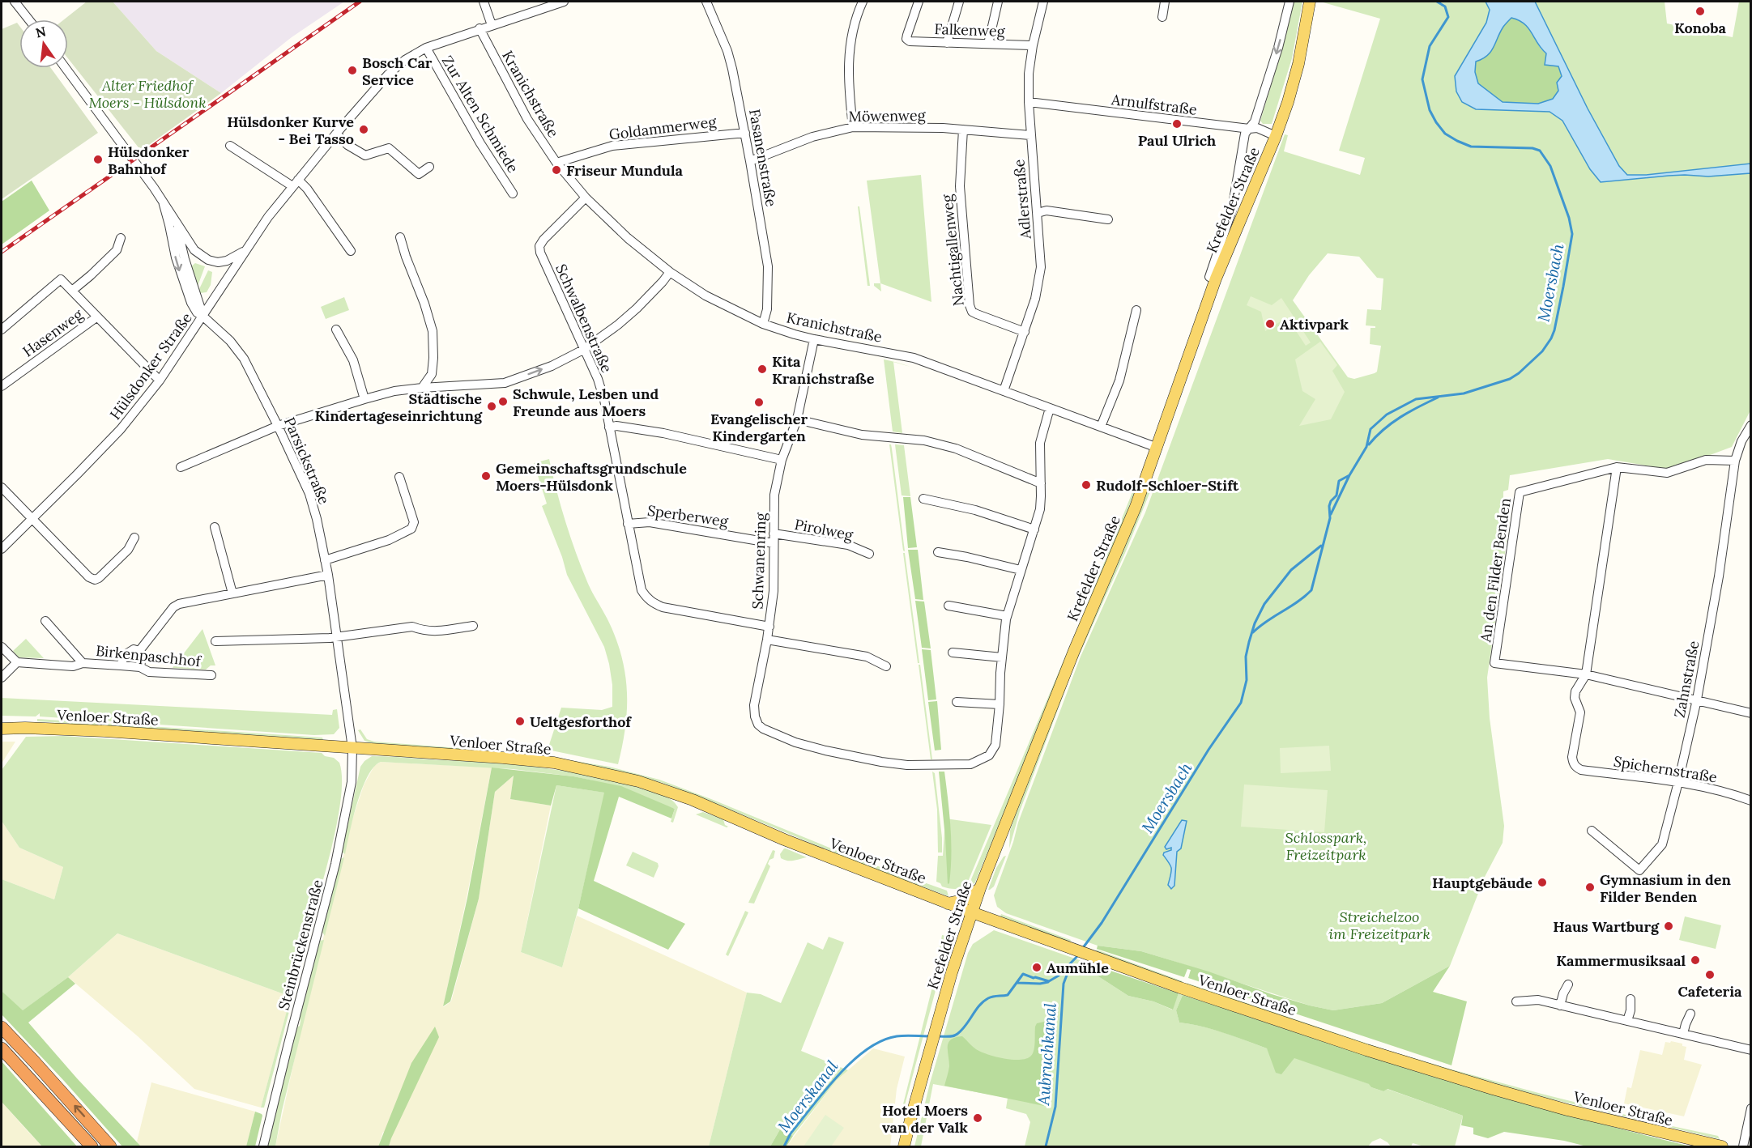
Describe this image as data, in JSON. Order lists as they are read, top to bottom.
{
  "streets": {
    "main road": ["Krefelder Straße", "Venloer Straße"],
    "street": [
      "Falkenweg",
      "Kranichstraße",
      "Arnulfstraße",
      "Zur Alten Schmiede",
      "Möwenweg",
      "Goldammerweg",
      "Fasanenstraße",
      "Adlerstraße",
      "Nachtigallenweg",
      "Schwalbenstraße",
      "Hasenweg",
      "Hülsdonker Straße",
      "Parsickstraße",
      "Sperberweg",
      "Pirolweg",
      "Schwanenring",
      "An den Filder Benden",
      "Birkenpaschhof",
      "Zahnstraße",
      "Spichernstraße",
      "Steinbrückenstraße"
    ]
  },
  "crossings": [
    ["Falkenweg", "Adlerstraße"],
    ["Kranichstraße", "Goldammerweg"],
    ["Kranichstraße", "Fasanenstraße"],
    ["Kranichstraße", "Adlerstraße"],
    ["Kranichstraße", "Krefelder Straße"],
    ["Kranichstraße", "Schwalbenstraße"],
    ["Kranichstraße", "Hülsdonker Straße"],
    ["Kranichstraße", "Schwanenring"],
    ["Arnulfstraße", "Adlerstraße"],
    ["Arnulfstraße", "Krefelder Straße"],
    ["Zur Alten Schmiede", "Hülsdonker Straße"],
    ["Möwenweg", "Fasanenstraße"],
    ["Möwenweg", "Adlerstraße"],
    ["Möwenweg", "Nachtigallenweg"],
    ["Goldammerweg", "Fasanenstraße"],
    ["Adlerstraße", "Nachtigallenweg"],
    ["Krefelder Straße", "Venloer Straße"],
    ["Schwalbenstraße", "Sperberweg"],
    ["Schwalbenstraße", "Schwanenring"],
    ["Hülsdonker Straße", "Parsickstraße"],
    ["Parsickstraße", "Venloer Straße"],
    ["Parsickstraße", "Steinbrückenstraße"],
    ["Sperberweg", "Pirolweg"],
    ["Sperberweg", "Schwanenring"],
    ["Pirolweg", "Schwanenring"],
    ["An den Filder Benden", "Spichernstraße"],
    ["Zahnstraße", "Spichernstraße"],
    ["Venloer Straße", "Steinbrückenstraße"]
  ],
  "water": ["Moersbach", "Aubruchkanal", "Moerskanal"],
  "parks": ["Alter Friedhof Moers - Hülsdonk", "Schlosspark, Freizeitpark", "Streichelzoo im Freizeitpark"],
  "places": [
    "Konoba",
    "Bosch Car Service",
    "Paul Ulrich",
    "Hülsdonker Kurve - Bei Tasso",
    "Hülsdonker Bahnhof",
    "Friseur Mundula",
    "Aktivpark",
    "Kita Kranichstraße",
    "Schwule, Lesben und Freunde aus Moers",
    "Evangelischer Kindergarten",
    "Städtische Kindertageseinrichtung",
    "Gemeinschaftsgrundschule Moers-Hülsdonk",
    "Rudolf-Schloer-Stift",
    "Ueltgesforthof",
    "Hauptgebäude",
    "Gymnasium in den Filder Benden",
    "Haus Wartburg",
    "Kammermusiksaal",
    "Aumühle",
    "Cafeteria",
    "Hotel Moers van der Valk"
  ],
  "north": "top"
}
